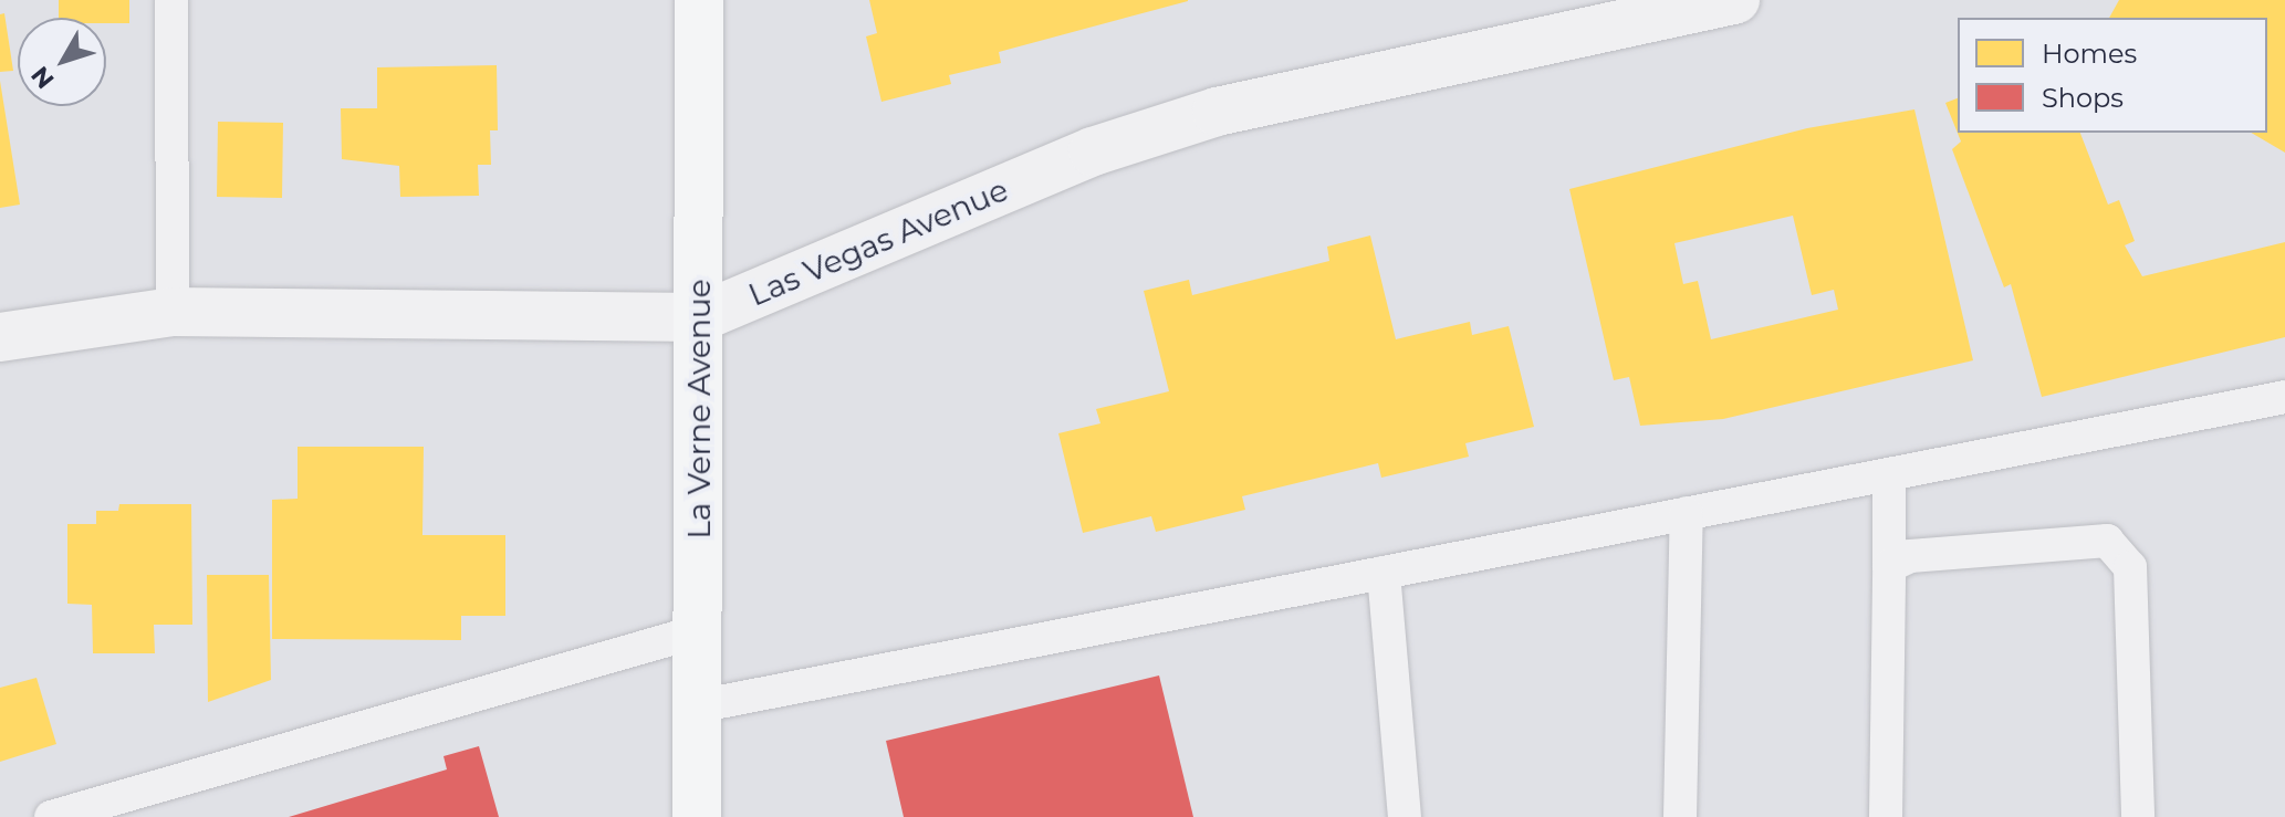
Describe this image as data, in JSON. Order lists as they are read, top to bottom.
{
  "streets": {
    "main road": ["La Verne Avenue"],
    "street": ["Las Vegas Avenue"]
  },
  "crossings": [
    ["Las Vegas Avenue", "La Verne Avenue"]
  ],
  "legend": ["Homes", "Shops"],
  "north": "bottom left"
}
